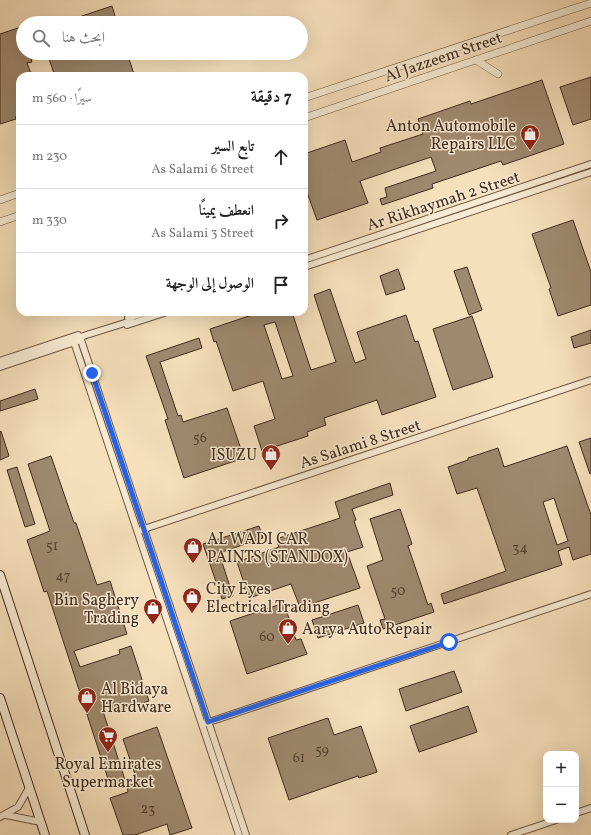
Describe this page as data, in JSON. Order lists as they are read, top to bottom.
{
  "streets": {
    "street": ["Al Jazzeem Street", "Ar Rikhaymah 2 Street", "As Salami 8 Street"]
  },
  "places": {
    "shop": [
      "Anton Automobile Repairs LLC",
      "ISUZU",
      "AL WADI CAR PAINTS (STANDOX)",
      "City Eyes Electrical Trading",
      "Bin Saghery Trading",
      "Aarya Auto Repair",
      "Al Bidaya Hardware"
    ],
    "supermarket": ["Royal Emirates Supermarket"]
  },
  "house_numbers": [
    "56",
    "51",
    "34",
    "47",
    "50",
    "60",
    "59",
    "61",
    "23"
  ],
  "page": {
    "search": "ابحث هنا",
    "heading": ["7 دقيقة", "سيرًا · 560 m"],
    "list": [
      ["تابع السير", "As Salami 6 Street", "230 m"],
      ["انعطف يمينًا", "As Salami 3 Street", "330 m"],
      "الوصول إلى الوجهة"
    ],
    "map_buttons": ["+", "−"]
  }
}
